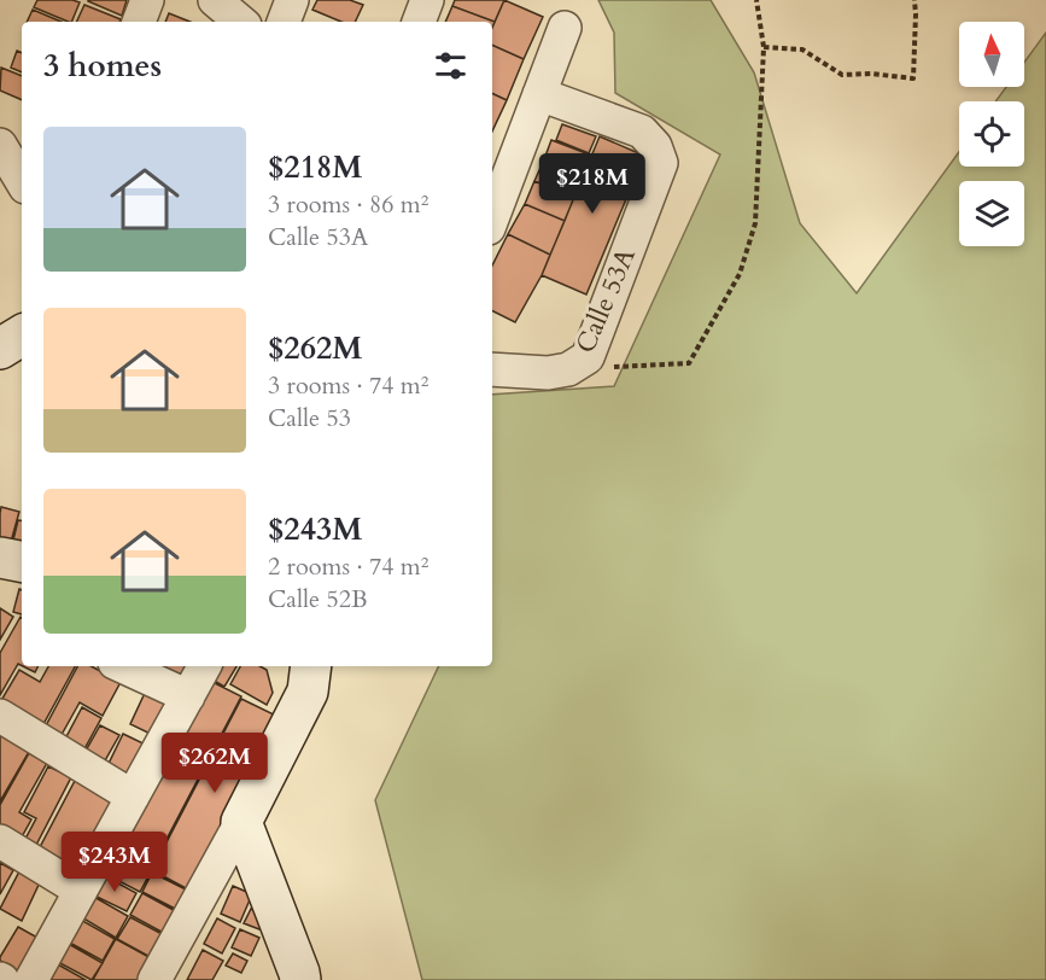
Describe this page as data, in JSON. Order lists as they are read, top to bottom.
{
  "streets": {
    "street": ["Calle 53A"]
  },
  "north": "top",
  "page": {
    "heading": "3 homes",
    "list": [
      {
        "name": "$218M",
        "note": "3 rooms · 86 m² · Calle 53A"
      },
      {
        "name": "$262M",
        "note": "3 rooms · 74 m² · Calle 53"
      },
      {
        "name": "$243M",
        "note": "2 rooms · 74 m² · Calle 52B"
      }
    ],
    "price": ["$218M", "$262M", "$243M"]
  }
}
